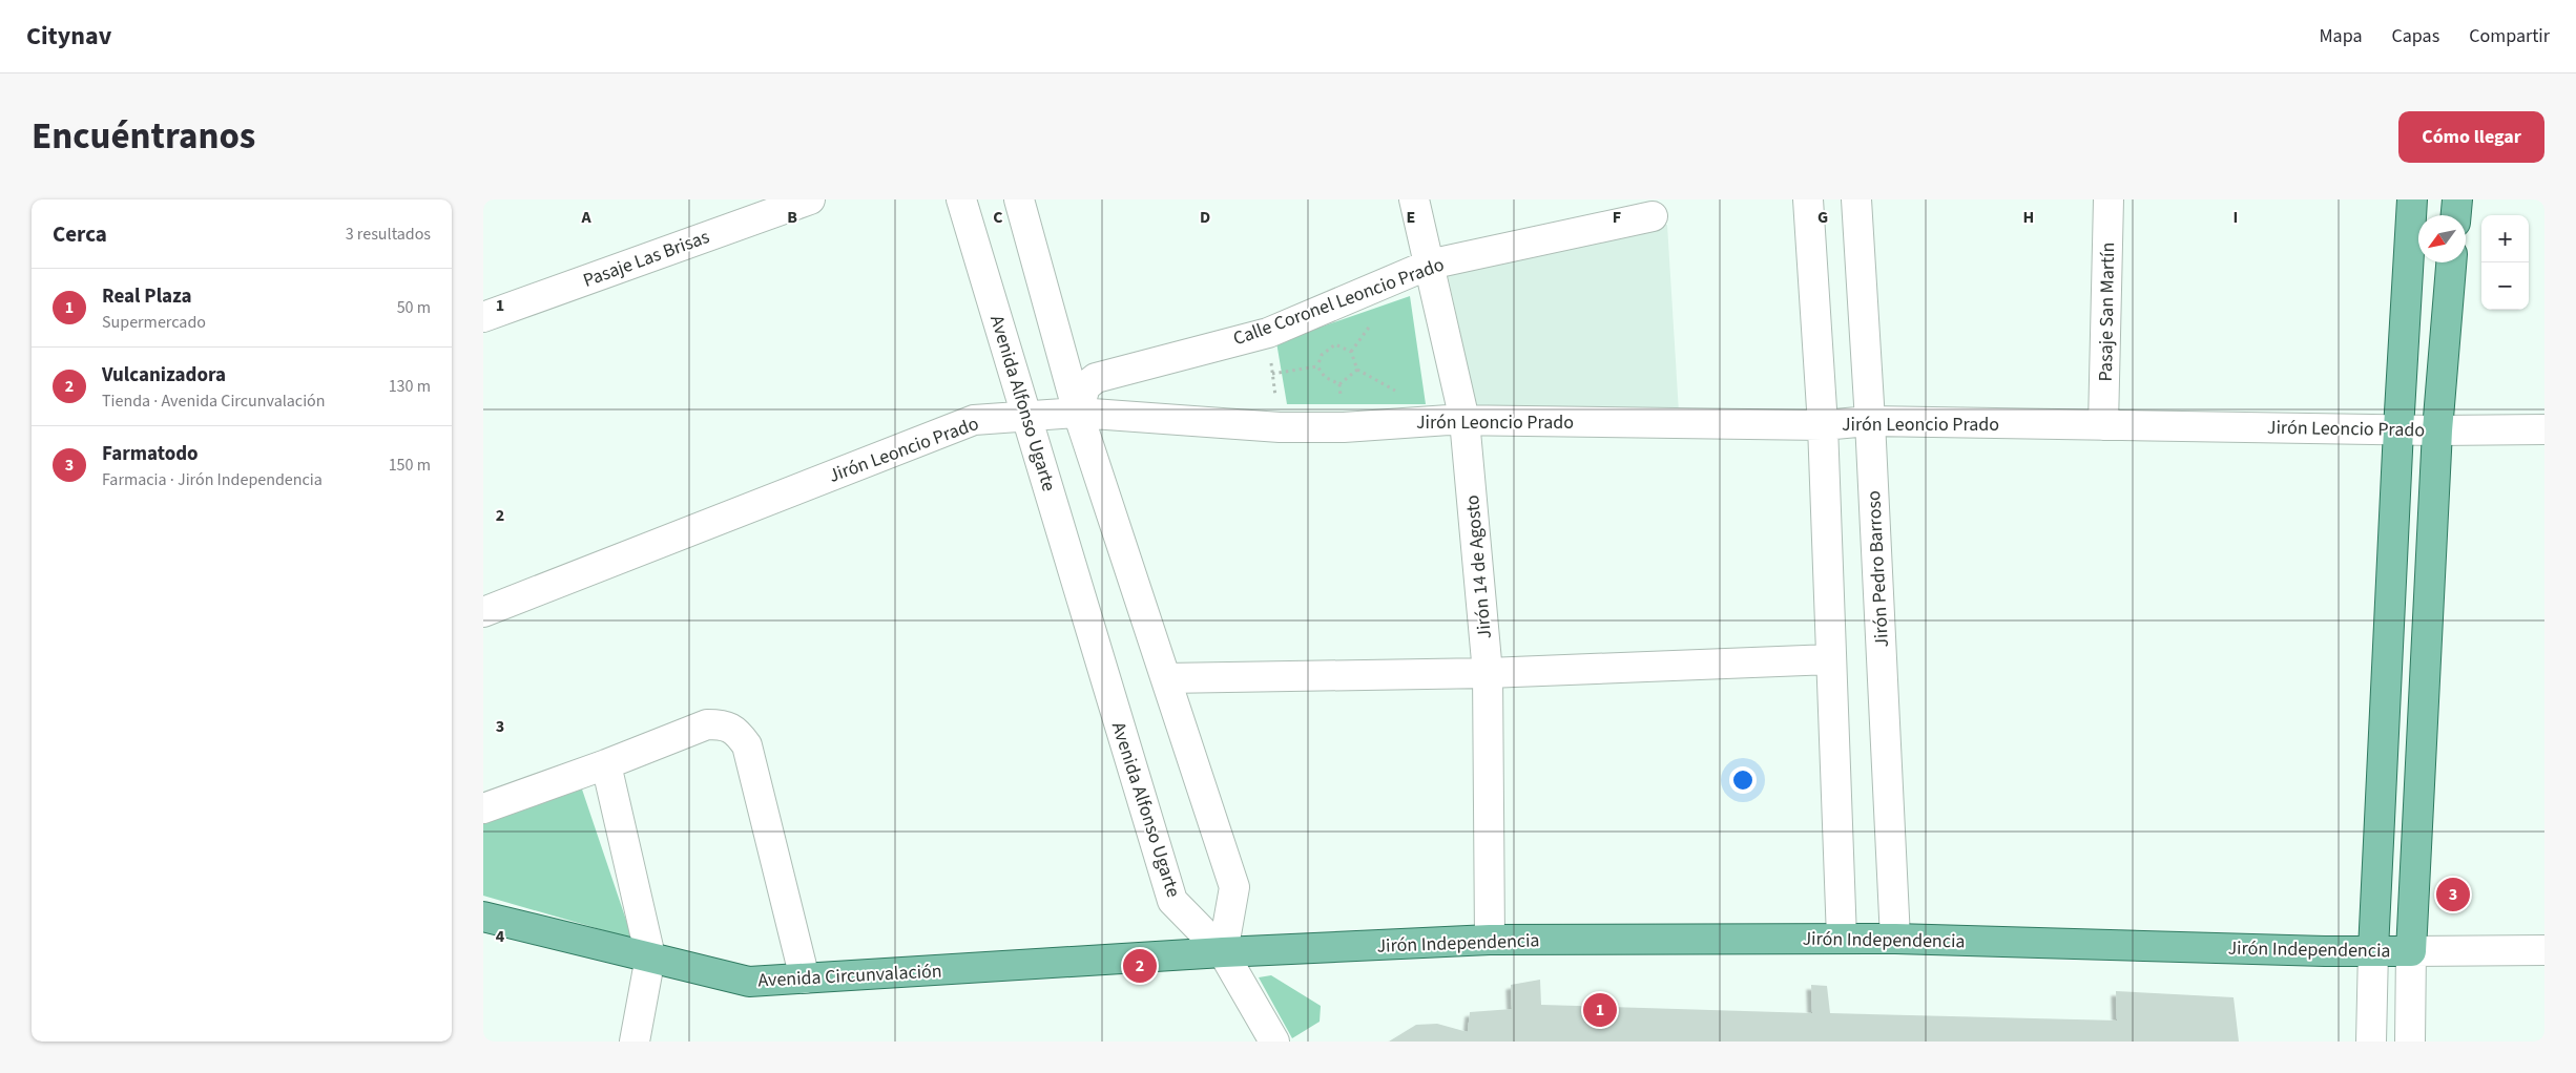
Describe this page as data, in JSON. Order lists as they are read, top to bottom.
{
  "streets": {
    "main road": ["Jirón Independencia", "Avenida Circunvalación"],
    "street": [
      "Pasaje Las Brisas",
      "Calle Coronel Leoncio Prado",
      "Pasaje San Martín",
      "Avenida Alfonso Ugarte",
      "Jirón Leoncio Prado",
      "Jirón 14 de Agosto",
      "Jirón Pedro Barroso"
    ]
  },
  "crossings": [
    ["Calle Coronel Leoncio Prado", "Jirón Leoncio Prado"],
    ["Calle Coronel Leoncio Prado", "Jirón 14 de Agosto"],
    ["Pasaje San Martín", "Jirón Leoncio Prado"],
    ["Avenida Alfonso Ugarte", "Jirón Leoncio Prado"],
    ["Avenida Alfonso Ugarte", "Jirón Independencia"],
    ["Avenida Alfonso Ugarte", "Avenida Circunvalación"],
    ["Jirón Leoncio Prado", "Jirón 14 de Agosto"],
    ["Jirón Leoncio Prado", "Jirón Pedro Barroso"],
    ["Jirón 14 de Agosto", "Jirón Independencia"],
    ["Jirón Pedro Barroso", "Jirón Independencia"],
    ["Jirón Independencia", "Avenida Circunvalación"]
  ],
  "north": "bottom left",
  "page": {
    "header": "Citynav",
    "nav": ["Mapa", "Capas", "Compartir"],
    "title": "Encuéntranos",
    "buttons": "Cómo llegar",
    "heading": ["Cerca", "3 resultados"],
    "map_buttons": ["+", "−"],
    "list": [
      {
        "mark": "1",
        "name": "Real Plaza",
        "note": "Supermercado",
        "value": "50 m"
      },
      {
        "mark": "2",
        "name": "Vulcanizadora",
        "note": "Tienda · Avenida Circunvalación",
        "value": "130 m"
      },
      {
        "mark": "3",
        "name": "Farmatodo",
        "note": "Farmacia · Jirón Independencia",
        "value": "150 m"
      }
    ],
    "pins": ["3", "2", "1"]
  },
  "grid": {
    "columns": [
      "A",
      "B",
      "C",
      "D",
      "E",
      "F",
      "G",
      "H",
      "I"
    ],
    "rows": [
      "1",
      "2",
      "3",
      "4"
    ]
  }
}
